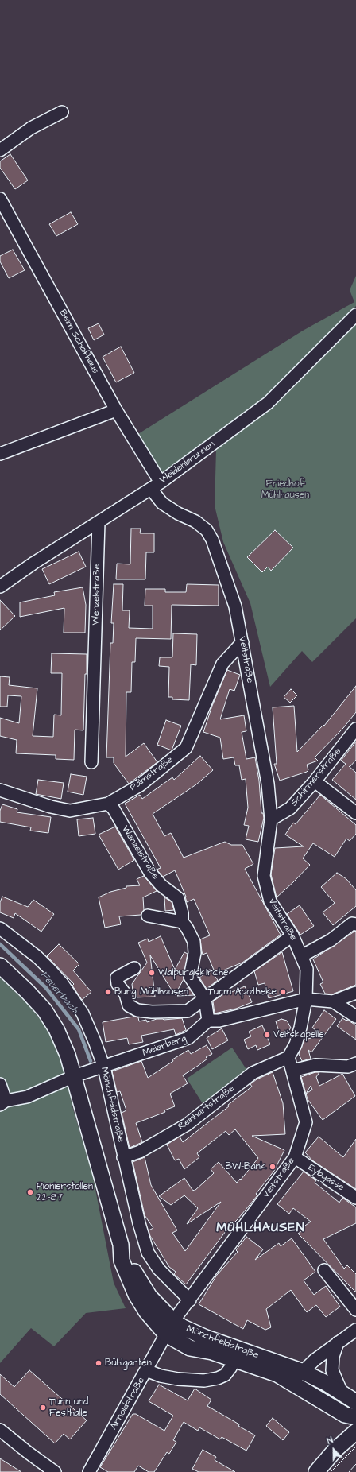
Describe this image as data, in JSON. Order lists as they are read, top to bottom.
{
  "streets": {
    "main road": ["Mönchfeldstraße"],
    "street": [
      "Beim Schafhaus",
      "Weidenbrunnen",
      "Wenzelstraße",
      "Veitstraße",
      "Palmstraße",
      "Schirmerstraße",
      "Meierberg",
      "Reinhartstraße",
      "Eybgasse",
      "Arnoldstraße"
    ]
  },
  "crossings": [
    ["Beim Schafhaus", "Weidenbrunnen"],
    ["Beim Schafhaus", "Veitstraße"],
    ["Weidenbrunnen", "Wenzelstraße"],
    ["Weidenbrunnen", "Veitstraße"],
    ["Wenzelstraße", "Palmstraße"],
    ["Wenzelstraße", "Meierberg"],
    ["Veitstraße", "Palmstraße"],
    ["Veitstraße", "Schirmerstraße"],
    ["Veitstraße", "Mönchfeldstraße"],
    ["Veitstraße", "Reinhartstraße"],
    ["Veitstraße", "Eybgasse"],
    ["Veitstraße", "Arnoldstraße"],
    ["Meierberg", "Mönchfeldstraße"],
    ["Mönchfeldstraße", "Reinhartstraße"],
    ["Mönchfeldstraße", "Arnoldstraße"]
  ],
  "districts": ["MÜHLHAUSEN"],
  "water": ["Feuerbach"],
  "parks": ["Friedhof Mühlhausen"],
  "places": [
    "Walpurgiskirche",
    "Burg Mühlhausen",
    "Turm Apotheke",
    "Veitskapelle",
    "BW-Bank",
    "Pionierstollen 22-87",
    "Bühlgarten",
    "Turn und Festhalle"
  ],
  "north": "top"
}
